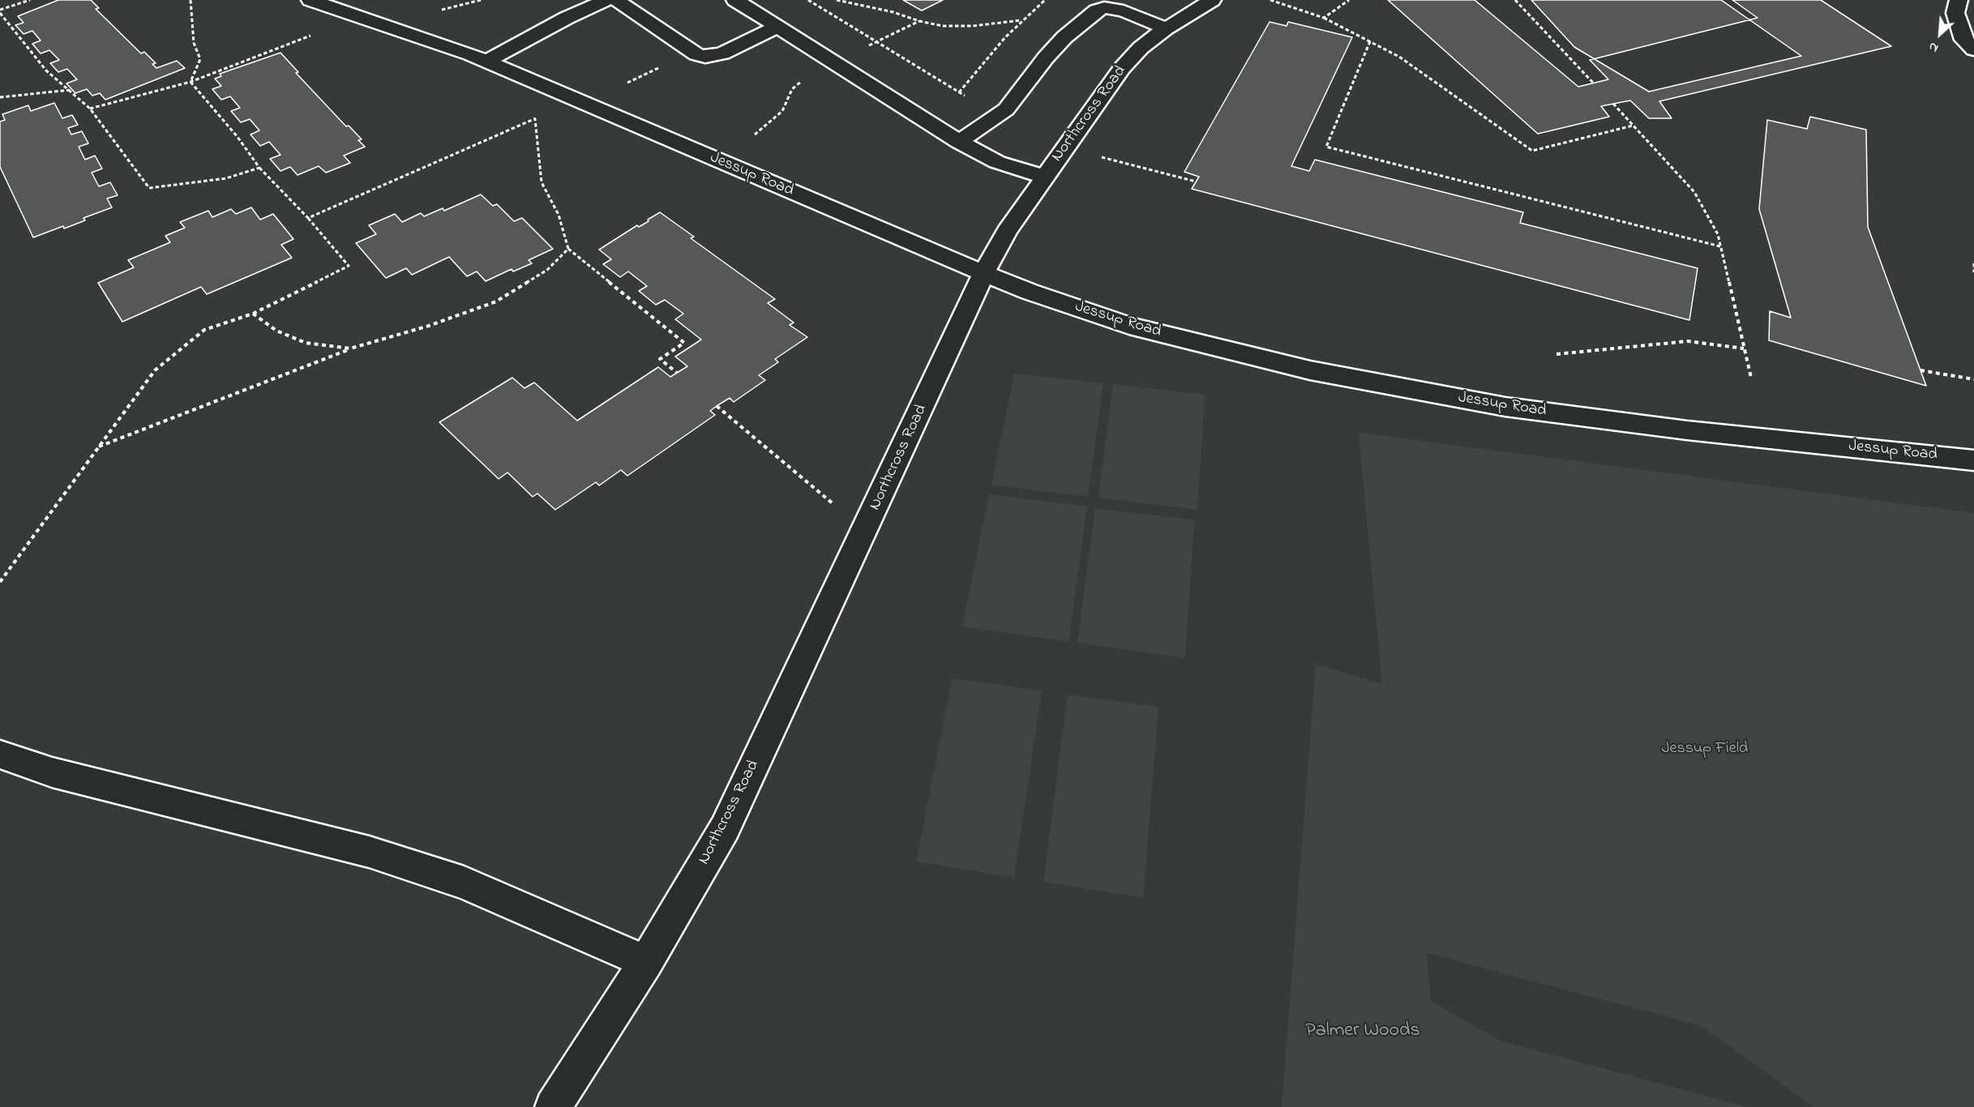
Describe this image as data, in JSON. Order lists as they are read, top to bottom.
{
  "streets": {
    "street": ["Northcross Road", "Jessup Road"]
  },
  "crossings": [
    ["Northcross Road", "Jessup Road"]
  ],
  "parks": ["Jessup Field", "Palmer Woods"],
  "north": "bottom left"
}
